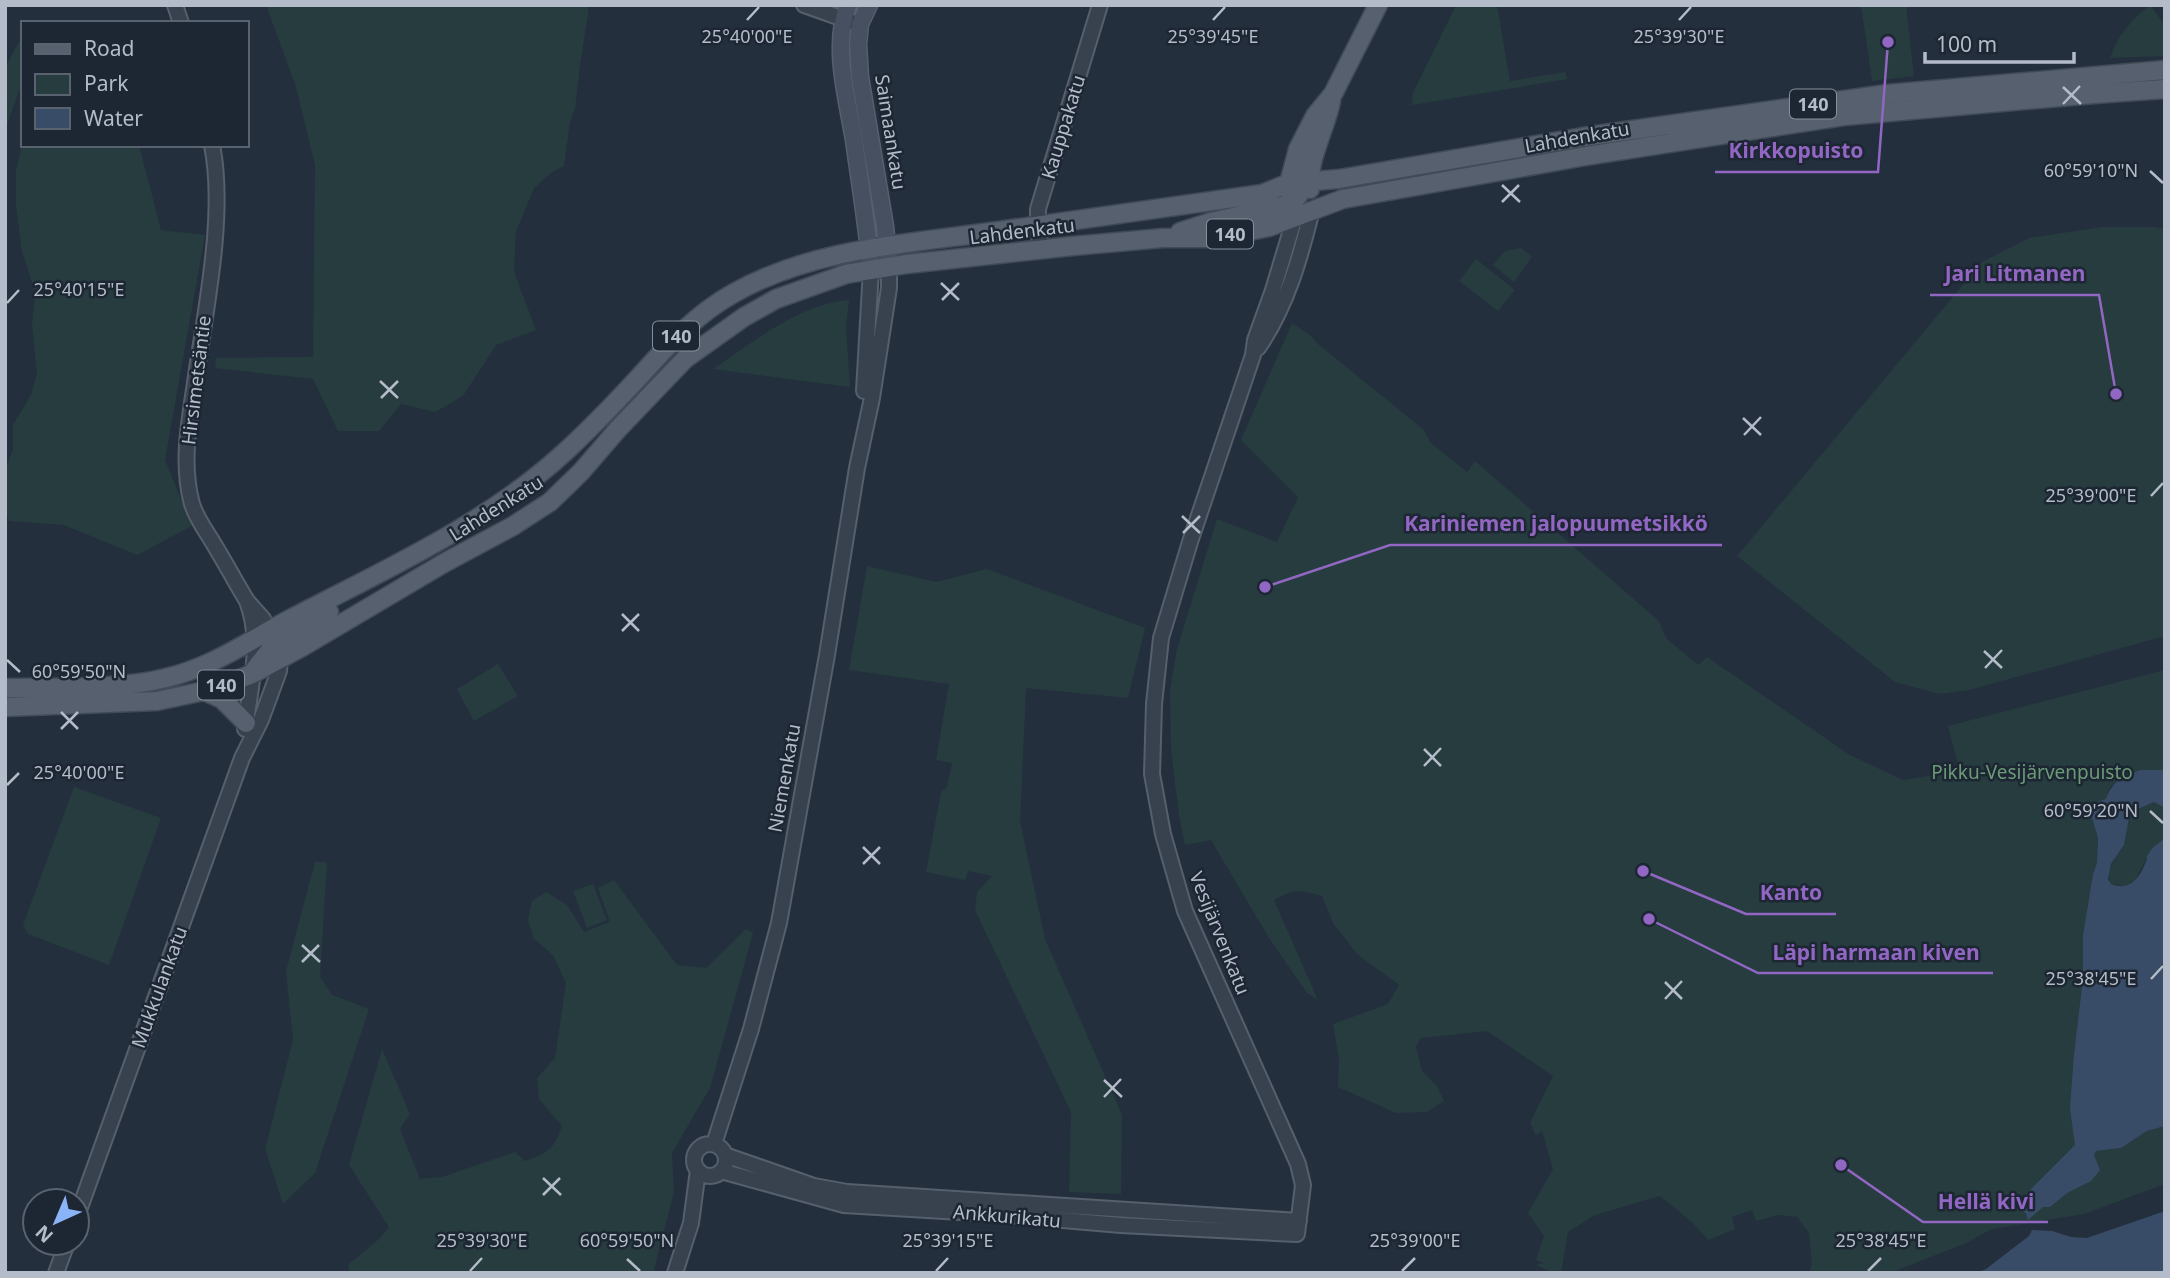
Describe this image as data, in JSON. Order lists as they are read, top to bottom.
{
  "streets": {
    "main road": [
      "140",
      "Saimaankatu",
      "Lahdenkatu",
      "Niemenkatu",
      "Vesijärvenkatu"
    ],
    "street": [
      "Kauppakatu",
      "Hirsimetsäntie",
      "Mukkulankatu",
      "Ankkurikatu"
    ]
  },
  "crossings": [
    ["140", "Mukkulankatu"],
    ["Kauppakatu", "Lahdenkatu"],
    ["Saimaankatu", "Lahdenkatu"],
    ["Saimaankatu", "Niemenkatu"],
    ["Lahdenkatu", "Hirsimetsäntie"],
    ["Lahdenkatu", "Niemenkatu"],
    ["Lahdenkatu", "Vesijärvenkatu"],
    ["Lahdenkatu", "Mukkulankatu"],
    ["Hirsimetsäntie", "Mukkulankatu"],
    ["Niemenkatu", "Ankkurikatu"],
    ["Vesijärvenkatu", "Ankkurikatu"]
  ],
  "parks": ["Pikku-Vesijärvenpuisto"],
  "places": [
    "Kirkkopuisto",
    "Jari Litmanen",
    "Kariniemen jalopuumetsikkö",
    "Kanto",
    "Läpi harmaan kiven",
    "Hellä kivi"
  ],
  "legend": ["Road", "Park", "Water"],
  "scale_bar": "100 m",
  "north": "bottom left",
  "coordinates": [
    "25°40'00\"E",
    "25°39'45\"E",
    "25°39'30\"E",
    "60°59'10\"N",
    "25°40'15\"E",
    "25°39'00\"E",
    "60°59'50\"N",
    "60°59'20\"N",
    "25°38'45\"E",
    "25°39'15\"E"
  ]
}
